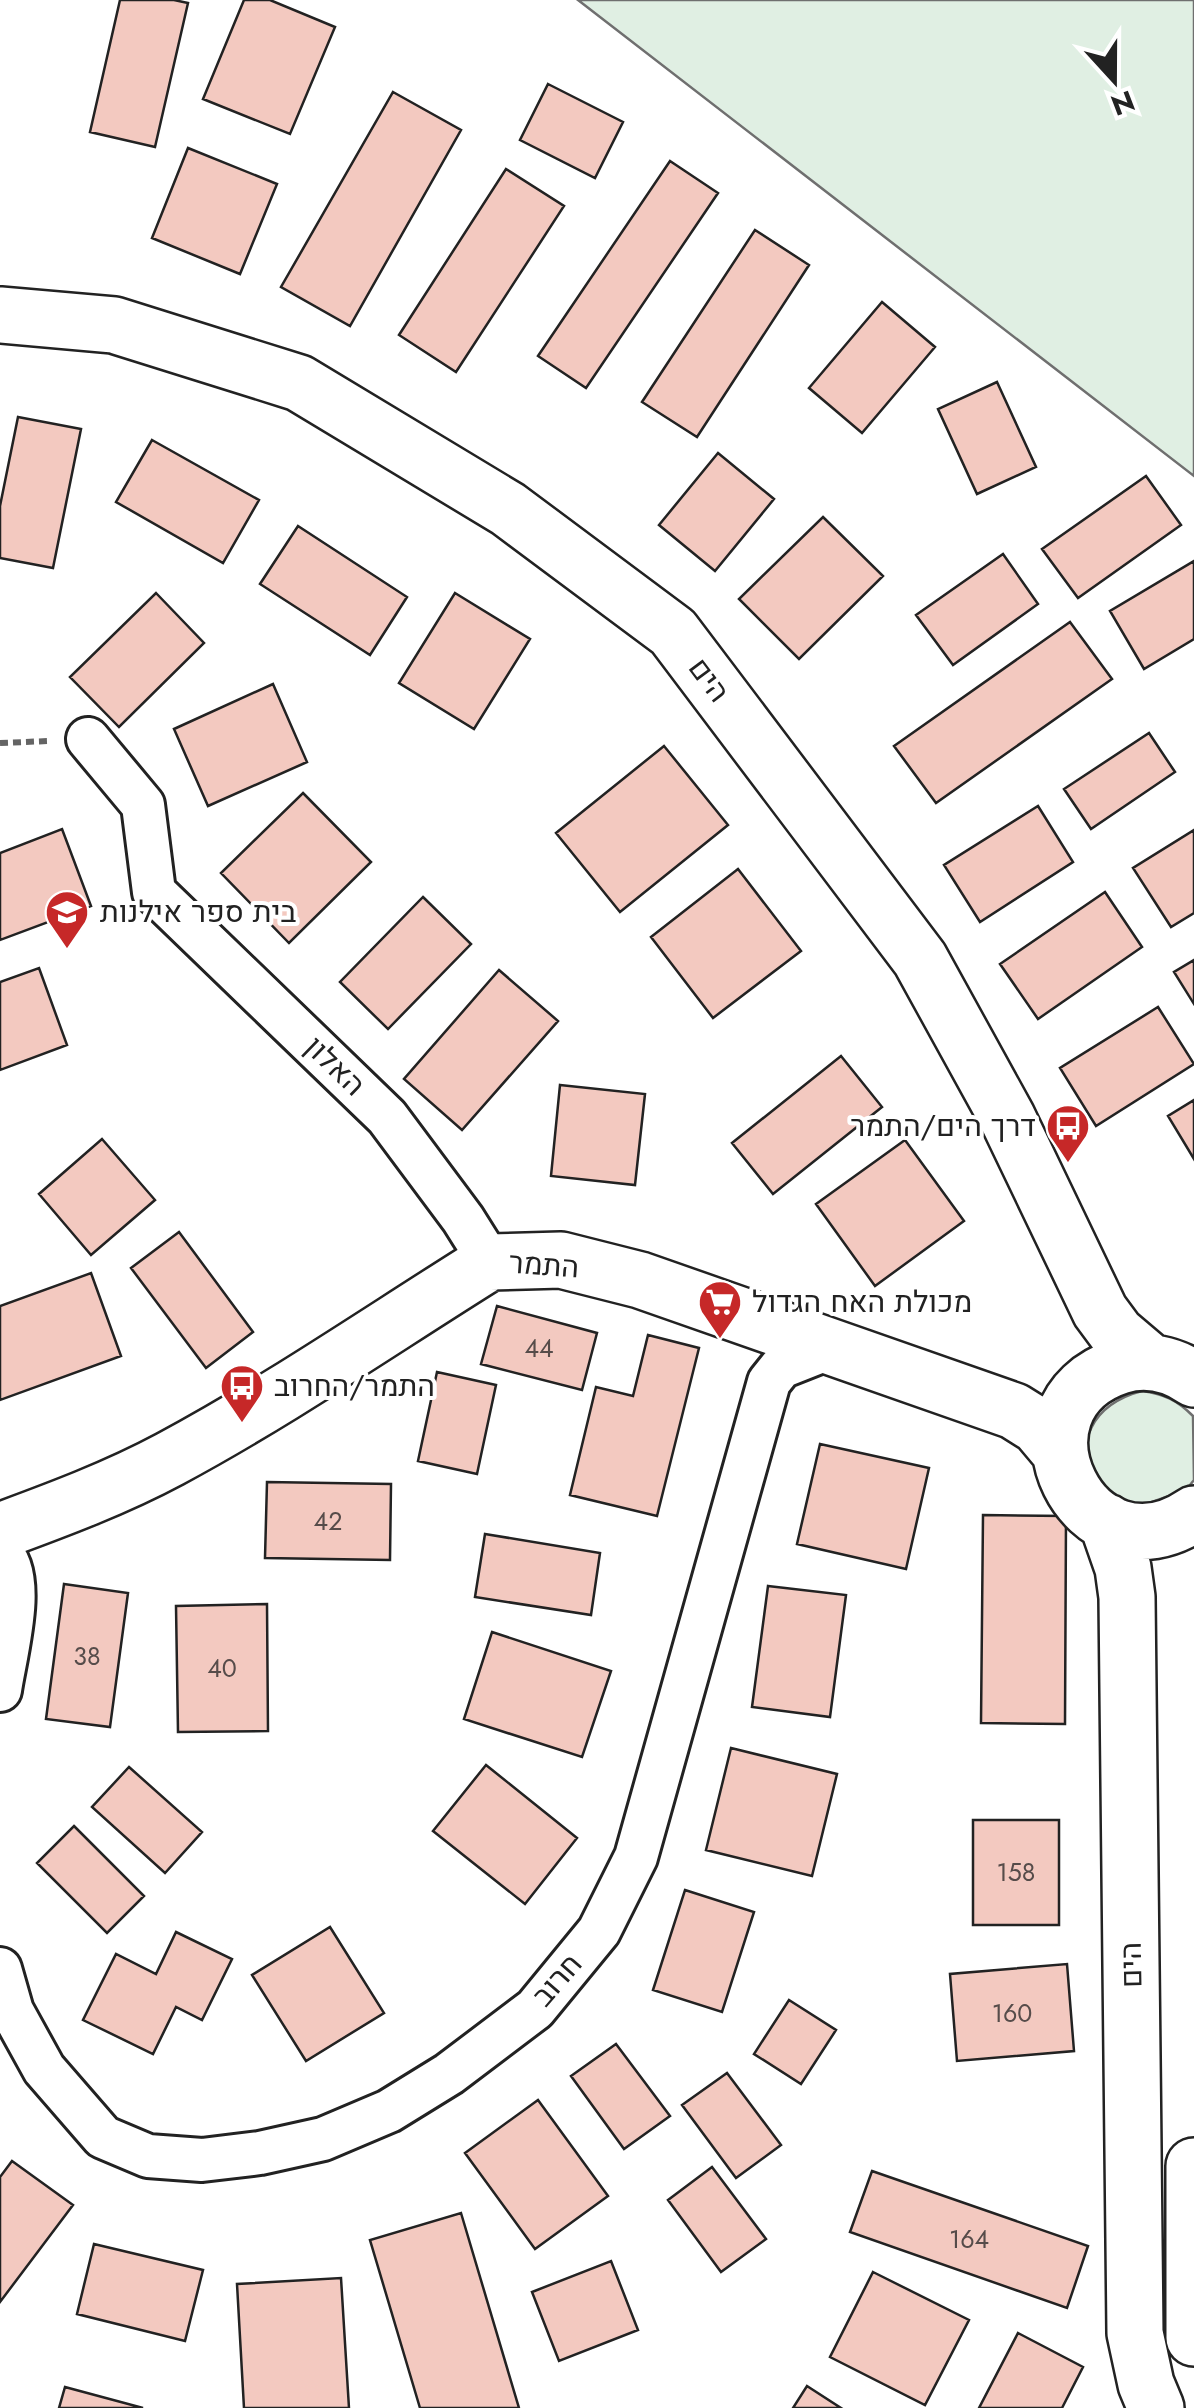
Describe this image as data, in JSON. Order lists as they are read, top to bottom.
{
  "streets": {
    "main road": ["הים", "התמר"],
    "street": ["האלון", "חרוב"]
  },
  "crossings": [
    ["האלון", "התמר"],
    ["התמר", "חרוב"]
  ],
  "places": {
    "school or university": ["בית ספר אילנות"],
    "bus stop": ["דרך הים/התמר", "התמר/החרוב"],
    "supermarket": ["מכולת האח הגדול"]
  },
  "house_numbers": [
    "44",
    "42",
    "38",
    "40",
    "158",
    "160",
    "164"
  ],
  "north": "bottom"
}
